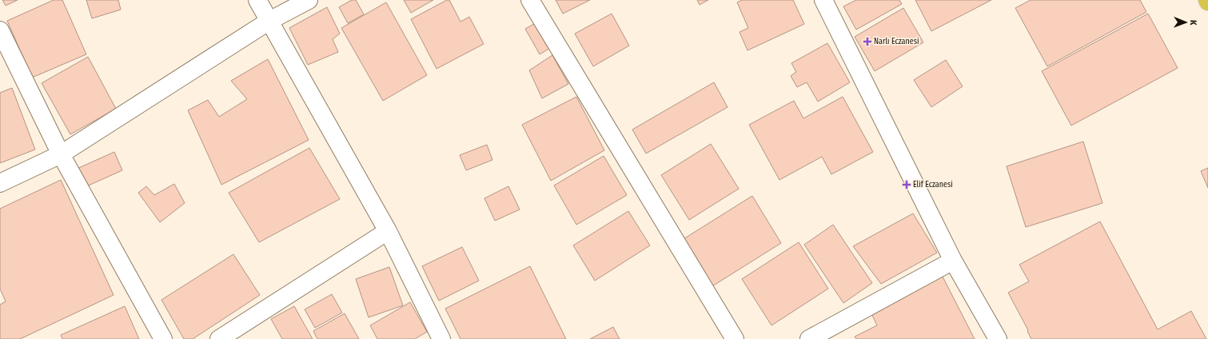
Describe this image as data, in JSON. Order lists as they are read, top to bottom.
{
  "places": {
    "health": ["Narlı Eczanesi", "Elif Eczanesi"]
  },
  "north": "right"
}
